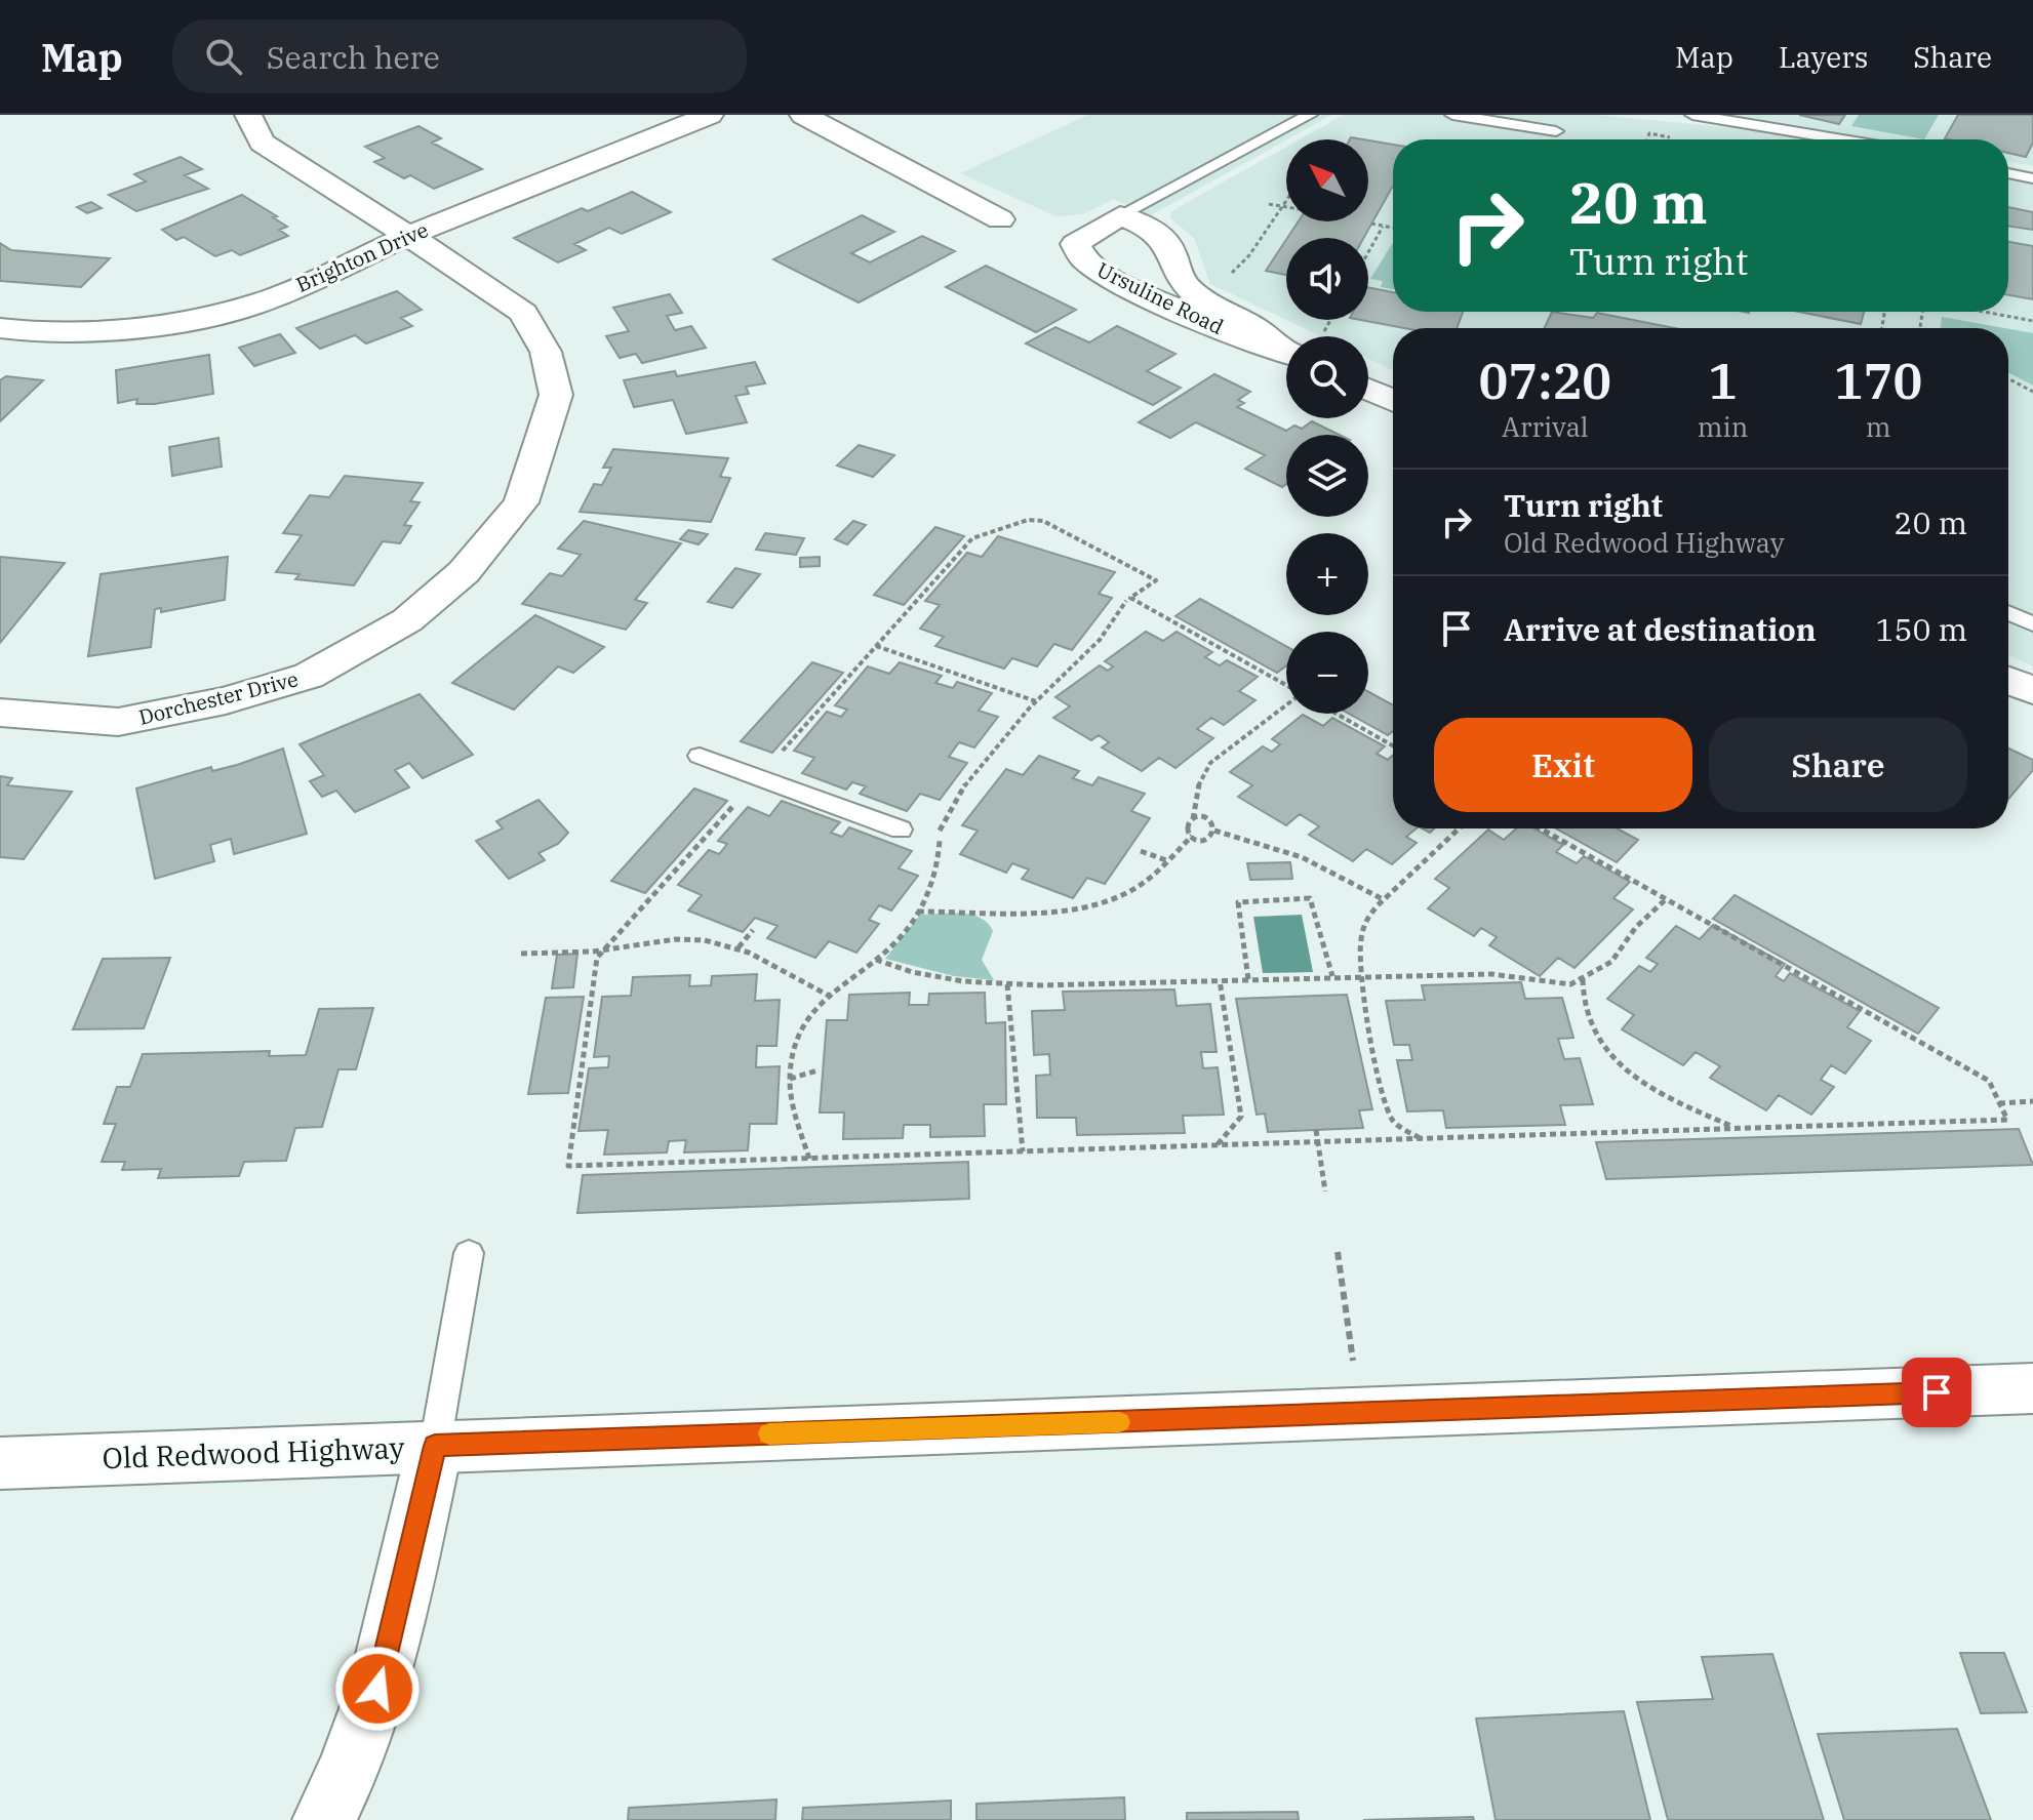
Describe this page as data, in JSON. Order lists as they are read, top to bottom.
{
  "streets": {
    "street": [
      "Brighton Drive",
      "Ursuline Road",
      "Dorchester Drive",
      "Old Redwood Highway"
    ]
  },
  "crossings": [
    ["Brighton Drive", "Dorchester Drive"]
  ],
  "north": "top left",
  "page": {
    "header": "Map",
    "search": "Search here",
    "nav": ["Map", "Layers", "Share"],
    "map_buttons": ["+", "−"],
    "turn": ["20 m", "Turn right"],
    "eta": [
      "07:20",
      "Arrival",
      "1",
      "min",
      "170",
      "m"
    ],
    "list": [
      {
        "name": "Turn right",
        "note": "Old Redwood Highway",
        "value": "20 m"
      },
      {
        "name": "Arrive at destination",
        "value": "150 m"
      }
    ],
    "buttons": ["Exit", "Share"]
  }
}
